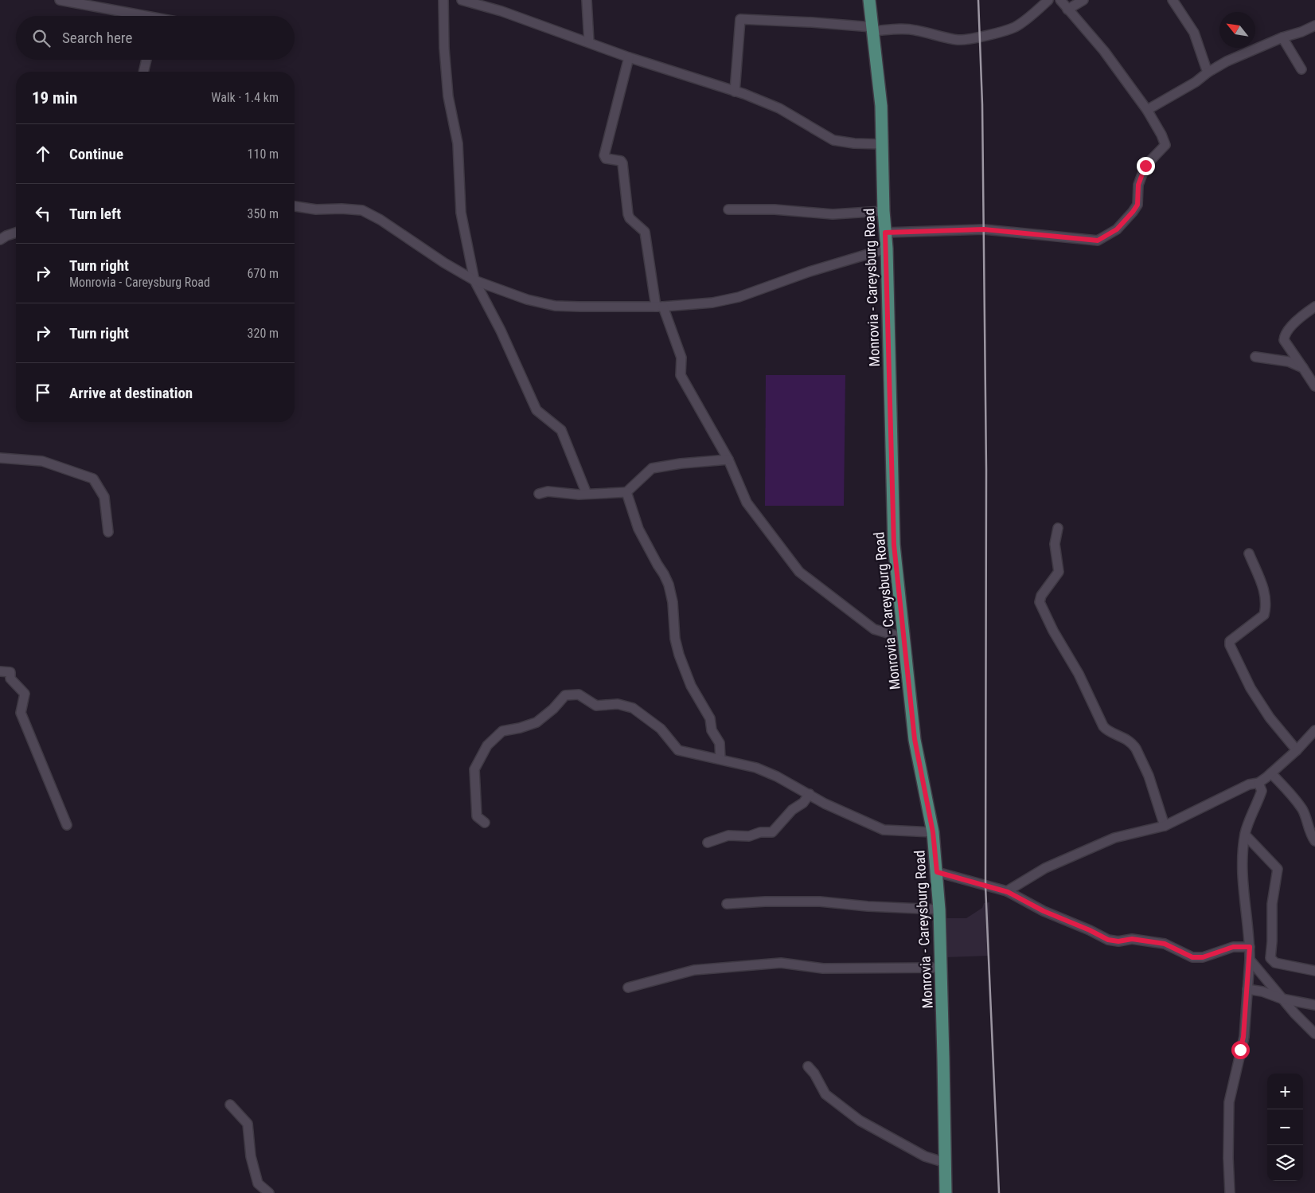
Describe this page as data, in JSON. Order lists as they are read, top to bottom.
{
  "streets": {
    "main road": ["Monrovia - Careysburg Road"]
  },
  "north": "top left",
  "page": {
    "search": "Search here",
    "heading": ["19 min", "Walk · 1.4 km"],
    "list": [
      ["Continue", "110 m"],
      ["Turn left", "350 m"],
      ["Turn right", "Monrovia - Careysburg Road", "670 m"],
      ["Turn right", "320 m"],
      "Arrive at destination"
    ],
    "map_buttons": ["+", "−"]
  }
}
